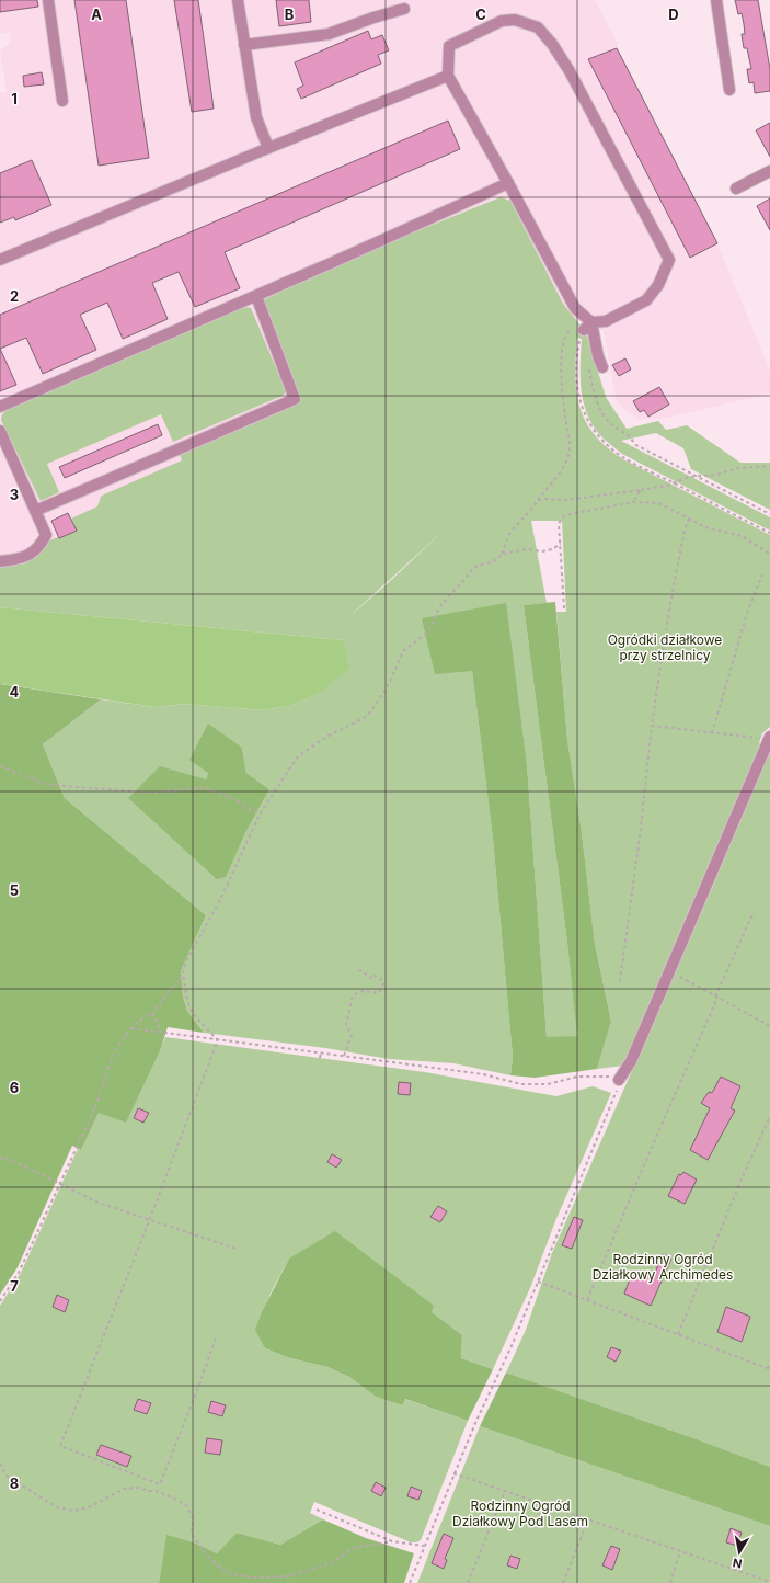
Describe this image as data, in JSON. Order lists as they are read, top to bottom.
{
  "parks": ["Ogródki działkowe przy strzelnicy", "Rodzinny Ogród Działkowy Archimedes", "Rodzinny Ogród Działkowy Pod Lasem"],
  "north": "bottom",
  "grid": {
    "columns": [
      "A",
      "B",
      "C",
      "D"
    ],
    "rows": [
      "1",
      "2",
      "3",
      "4",
      "5",
      "6",
      "7",
      "8"
    ]
  }
}
